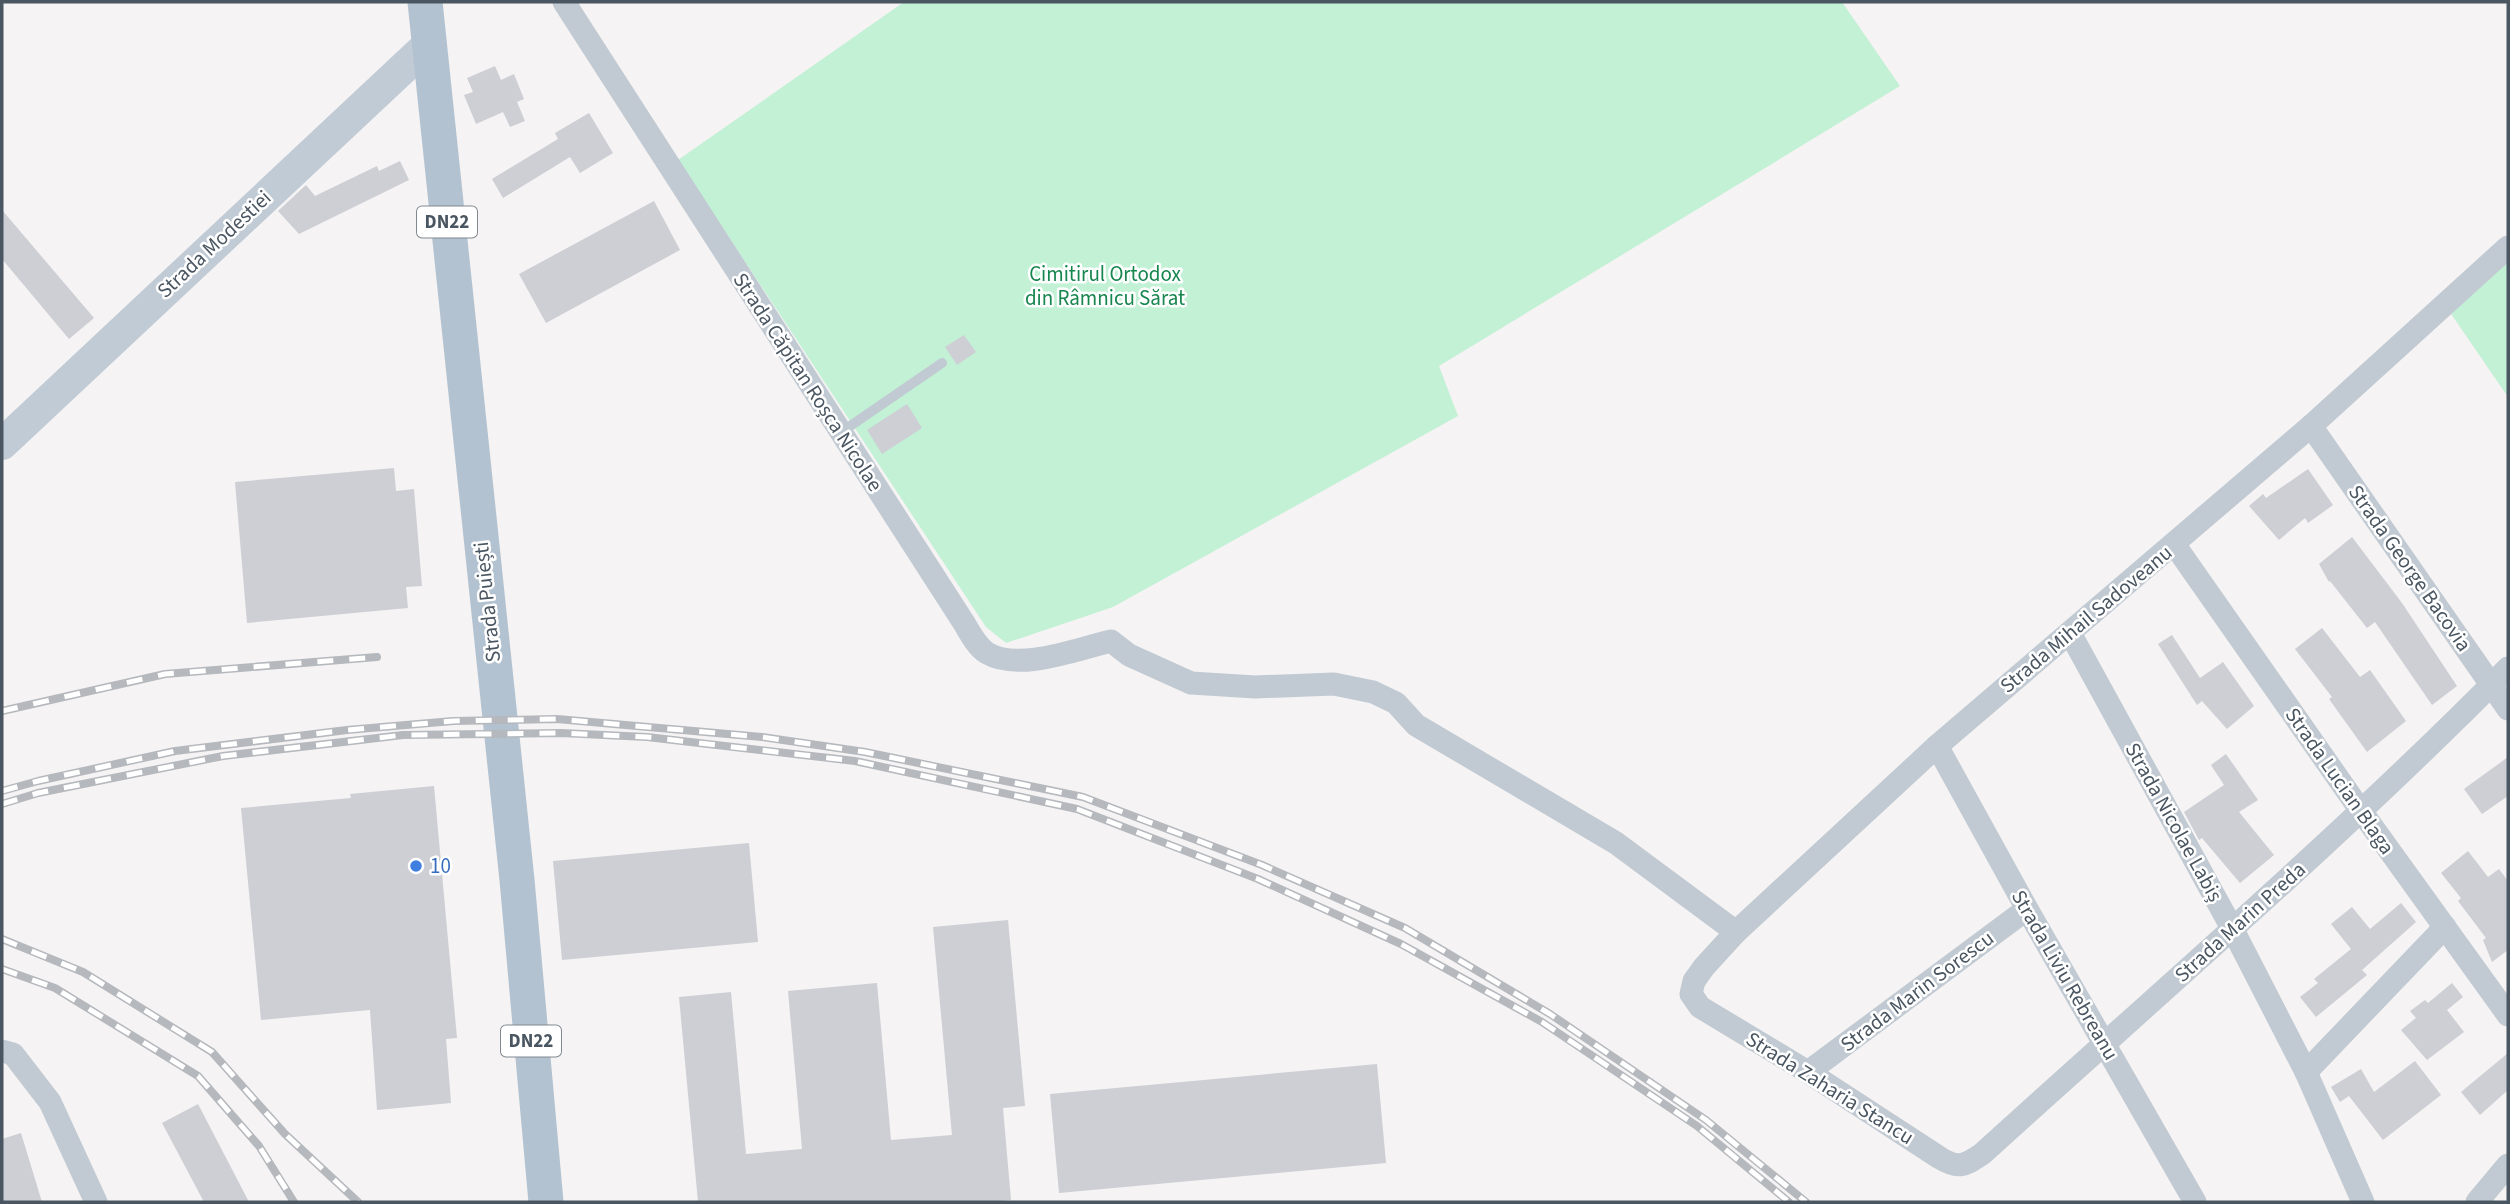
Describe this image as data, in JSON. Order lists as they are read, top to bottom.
{
  "streets": {
    "main road": ["DN22", "Strada Puiești"],
    "street": [
      "Strada Modestiei",
      "Strada Căpitan Roșca Nicolae",
      "Strada George Bacovia",
      "Strada Mihail Sadoveanu",
      "Strada Lucian Blaga",
      "Strada Nicolae Labiș",
      "Strada Marin Preda",
      "Strada Liviu Rebreanu",
      "Strada Marin Sorescu",
      "Strada Zaharia Stancu"
    ]
  },
  "crossings": [
    ["Strada Modestiei", "Strada Puiești"],
    ["Strada Căpitan Roșca Nicolae", "Strada Mihail Sadoveanu"],
    ["Strada George Bacovia", "Strada Mihail Sadoveanu"],
    ["Strada George Bacovia", "Strada Marin Preda"],
    ["Strada Mihail Sadoveanu", "Strada Lucian Blaga"],
    ["Strada Mihail Sadoveanu", "Strada Nicolae Labiș"],
    ["Strada Mihail Sadoveanu", "Strada Liviu Rebreanu"],
    ["Strada Mihail Sadoveanu", "Strada Zaharia Stancu"],
    ["Strada Lucian Blaga", "Strada Marin Preda"],
    ["Strada Nicolae Labiș", "Strada Marin Preda"],
    ["Strada Marin Preda", "Strada Liviu Rebreanu"],
    ["Strada Marin Preda", "Strada Zaharia Stancu"],
    ["Strada Liviu Rebreanu", "Strada Marin Sorescu"],
    ["Strada Marin Sorescu", "Strada Zaharia Stancu"]
  ],
  "parks": ["Cimitirul Ortodox din Râmnicu Sărat"],
  "places": ["10"]
}
